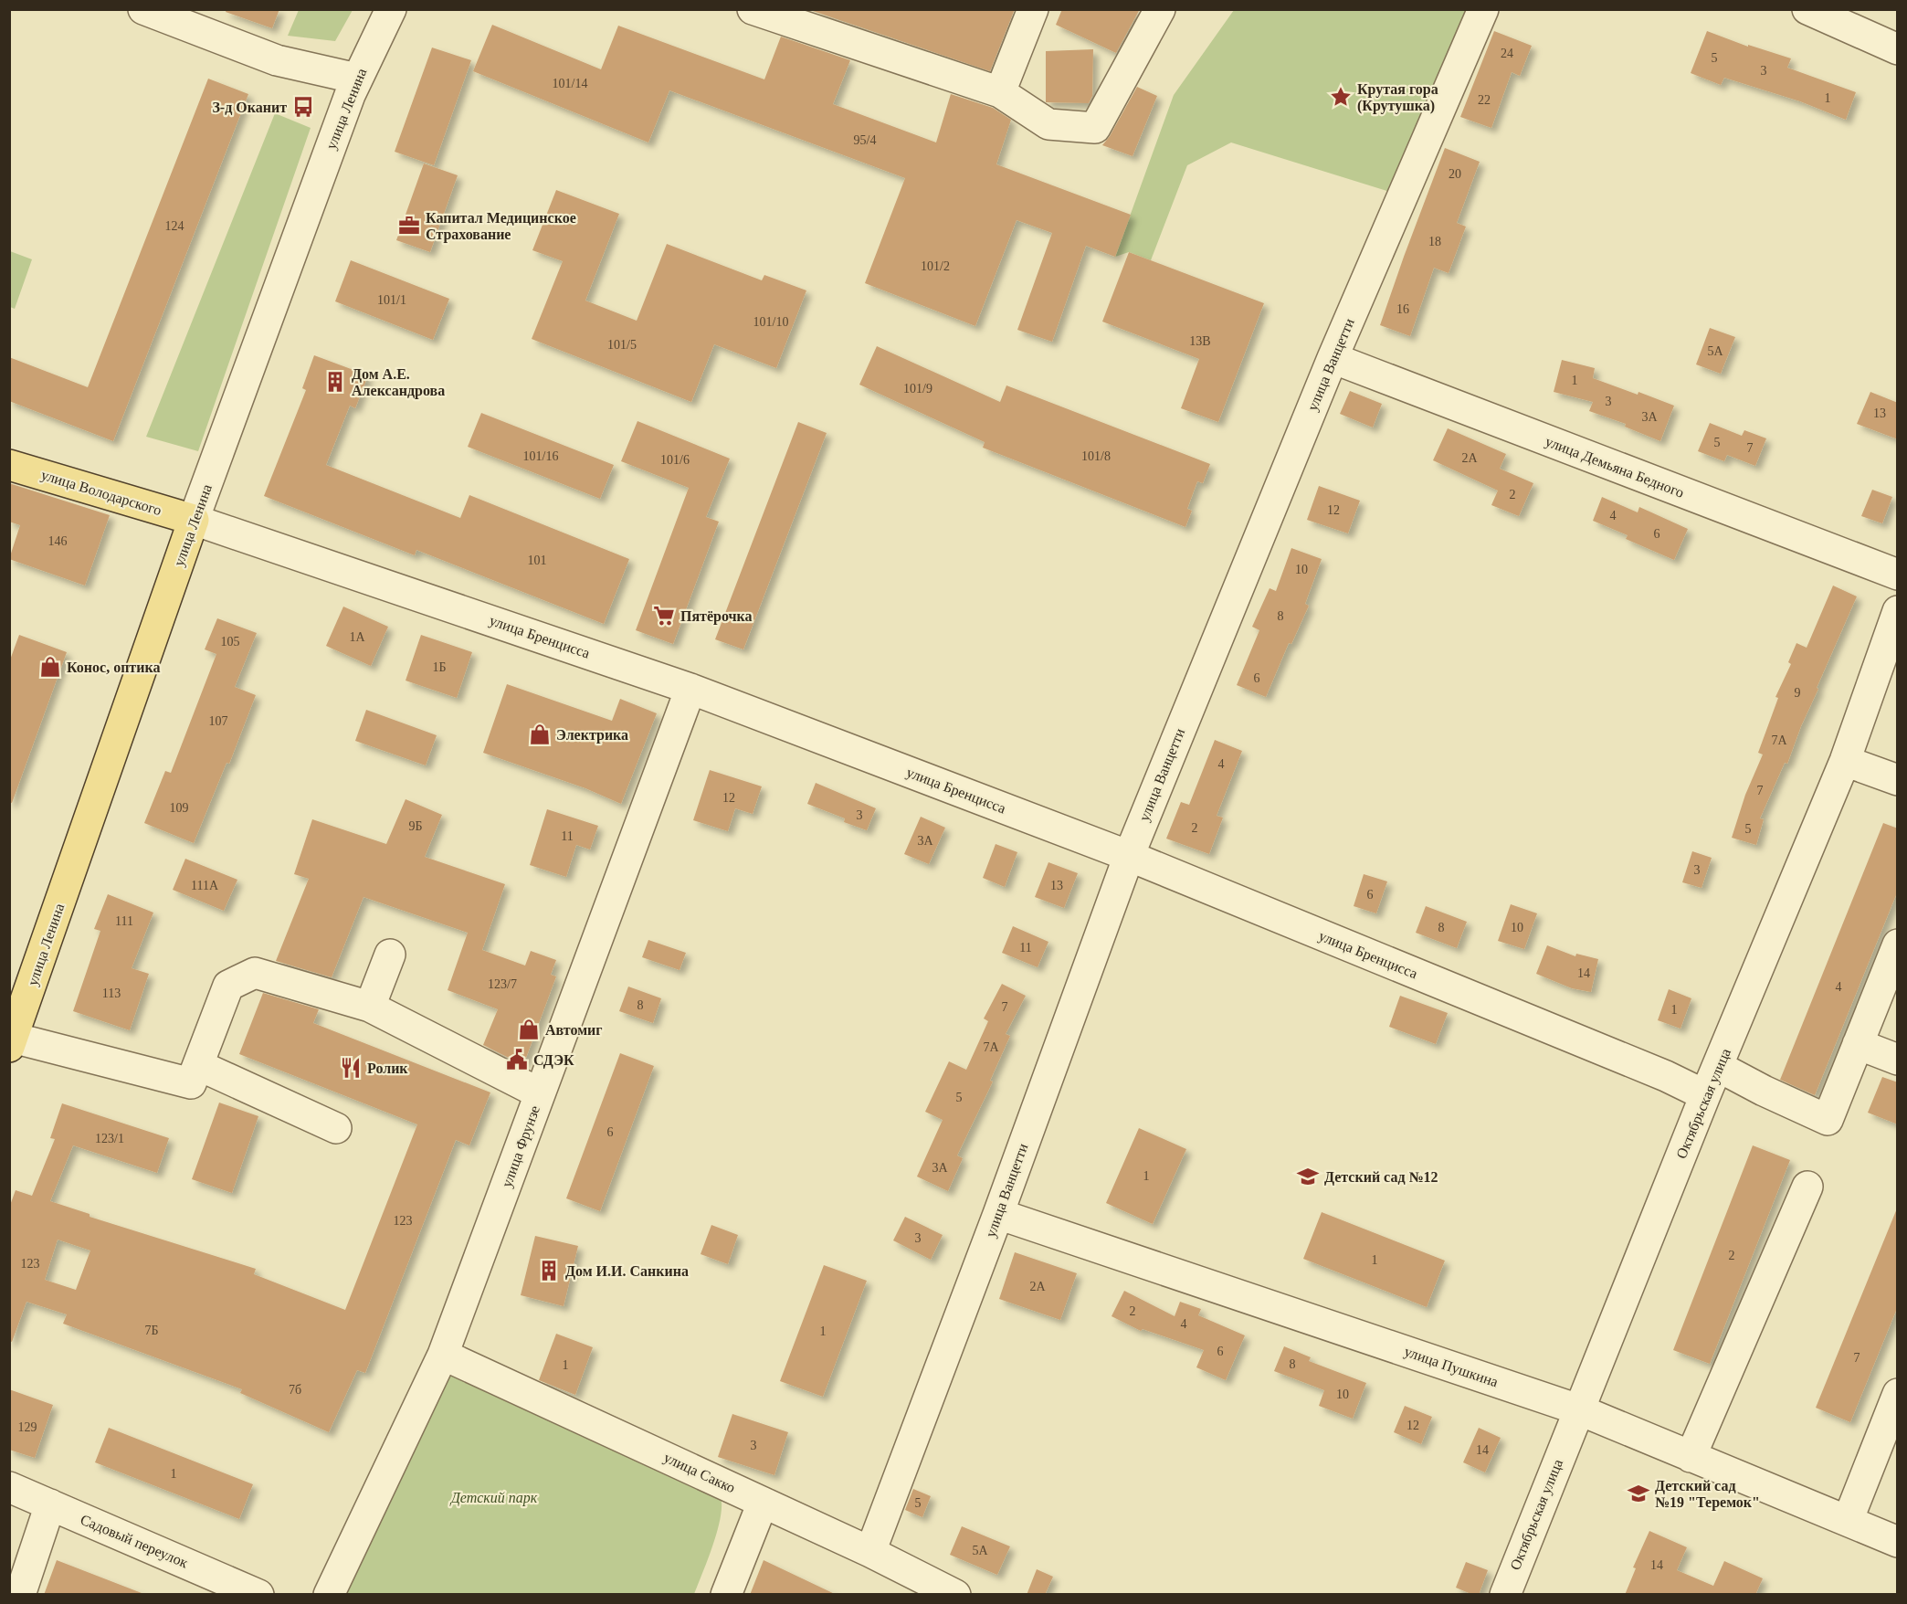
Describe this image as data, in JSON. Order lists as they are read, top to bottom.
{
  "streets": {
    "main road": ["улица Ленина", "улица Володарского"],
    "street": [
      "улица Ванцетти",
      "улица Демьяна Бедного",
      "улица Бренцисса",
      "Октябрьская улица",
      "улица Фрунзе",
      "улица Пушкина",
      "улица Сакко",
      "Садовый переулок"
    ]
  },
  "crossings": [
    ["улица Ленина", "улица Володарского"],
    ["улица Ленина", "улица Бренцисса"],
    ["улица Ванцетти", "улица Демьяна Бедного"],
    ["улица Ванцетти", "улица Бренцисса"],
    ["улица Ванцетти", "улица Пушкина"],
    ["улица Ванцетти", "улица Сакко"],
    ["улица Володарского", "улица Бренцисса"],
    ["улица Бренцисса", "Октябрьская улица"],
    ["улица Бренцисса", "улица Фрунзе"],
    ["Октябрьская улица", "улица Пушкина"],
    ["улица Фрунзе", "улица Сакко"]
  ],
  "parks": ["Детский парк"],
  "places": {
    "place": ["Крутая гора (Крутушка)"],
    "bus stop": ["З-д Оканит"],
    "office": ["Капитал Медицинское Страхование"],
    "building": ["Дом А.Е. Александрова", "Дом И.И. Санкина"],
    "supermarket": ["Пятёрочка"],
    "shop": ["Конос, оптика", "Электрика", "Автомиг"],
    "public building": ["СДЭК"],
    "restaurant": ["Ролик"],
    "school or university": ["Детский сад №12", "Детский сад №19 \"Теремок\""]
  },
  "house_numbers": [
    "24",
    "5",
    "3",
    "101/14",
    "1",
    "22",
    "95/4",
    "20",
    "124",
    "18",
    "101/2",
    "101/1",
    "16",
    "101/10",
    "13В",
    "101/5",
    "5А",
    "1",
    "101/9",
    "3",
    "13",
    "3А",
    "5",
    "7",
    "101/16",
    "101/8",
    "2А",
    "101/6",
    "2",
    "12",
    "4",
    "6",
    "146",
    "101",
    "10",
    "8",
    "1А",
    "105",
    "1Б",
    "6",
    "9",
    "107",
    "7А",
    "4",
    "7",
    "12",
    "109",
    "3",
    "9Б",
    "2",
    "5",
    "11",
    "3А",
    "3",
    "111А",
    "13",
    "6",
    "111",
    "8",
    "10",
    "11",
    "14",
    "123/7",
    "4",
    "113",
    "8",
    "7",
    "1",
    "7А",
    "5",
    "6",
    "123/1",
    "3А",
    "1",
    "123",
    "3",
    "2",
    "1",
    "123",
    "2А",
    "2",
    "4",
    "7Б",
    "1",
    "6",
    "7",
    "8",
    "1",
    "7б",
    "10",
    "12",
    "129",
    "3",
    "14",
    "1",
    "5",
    "5А",
    "14"
  ]
}
